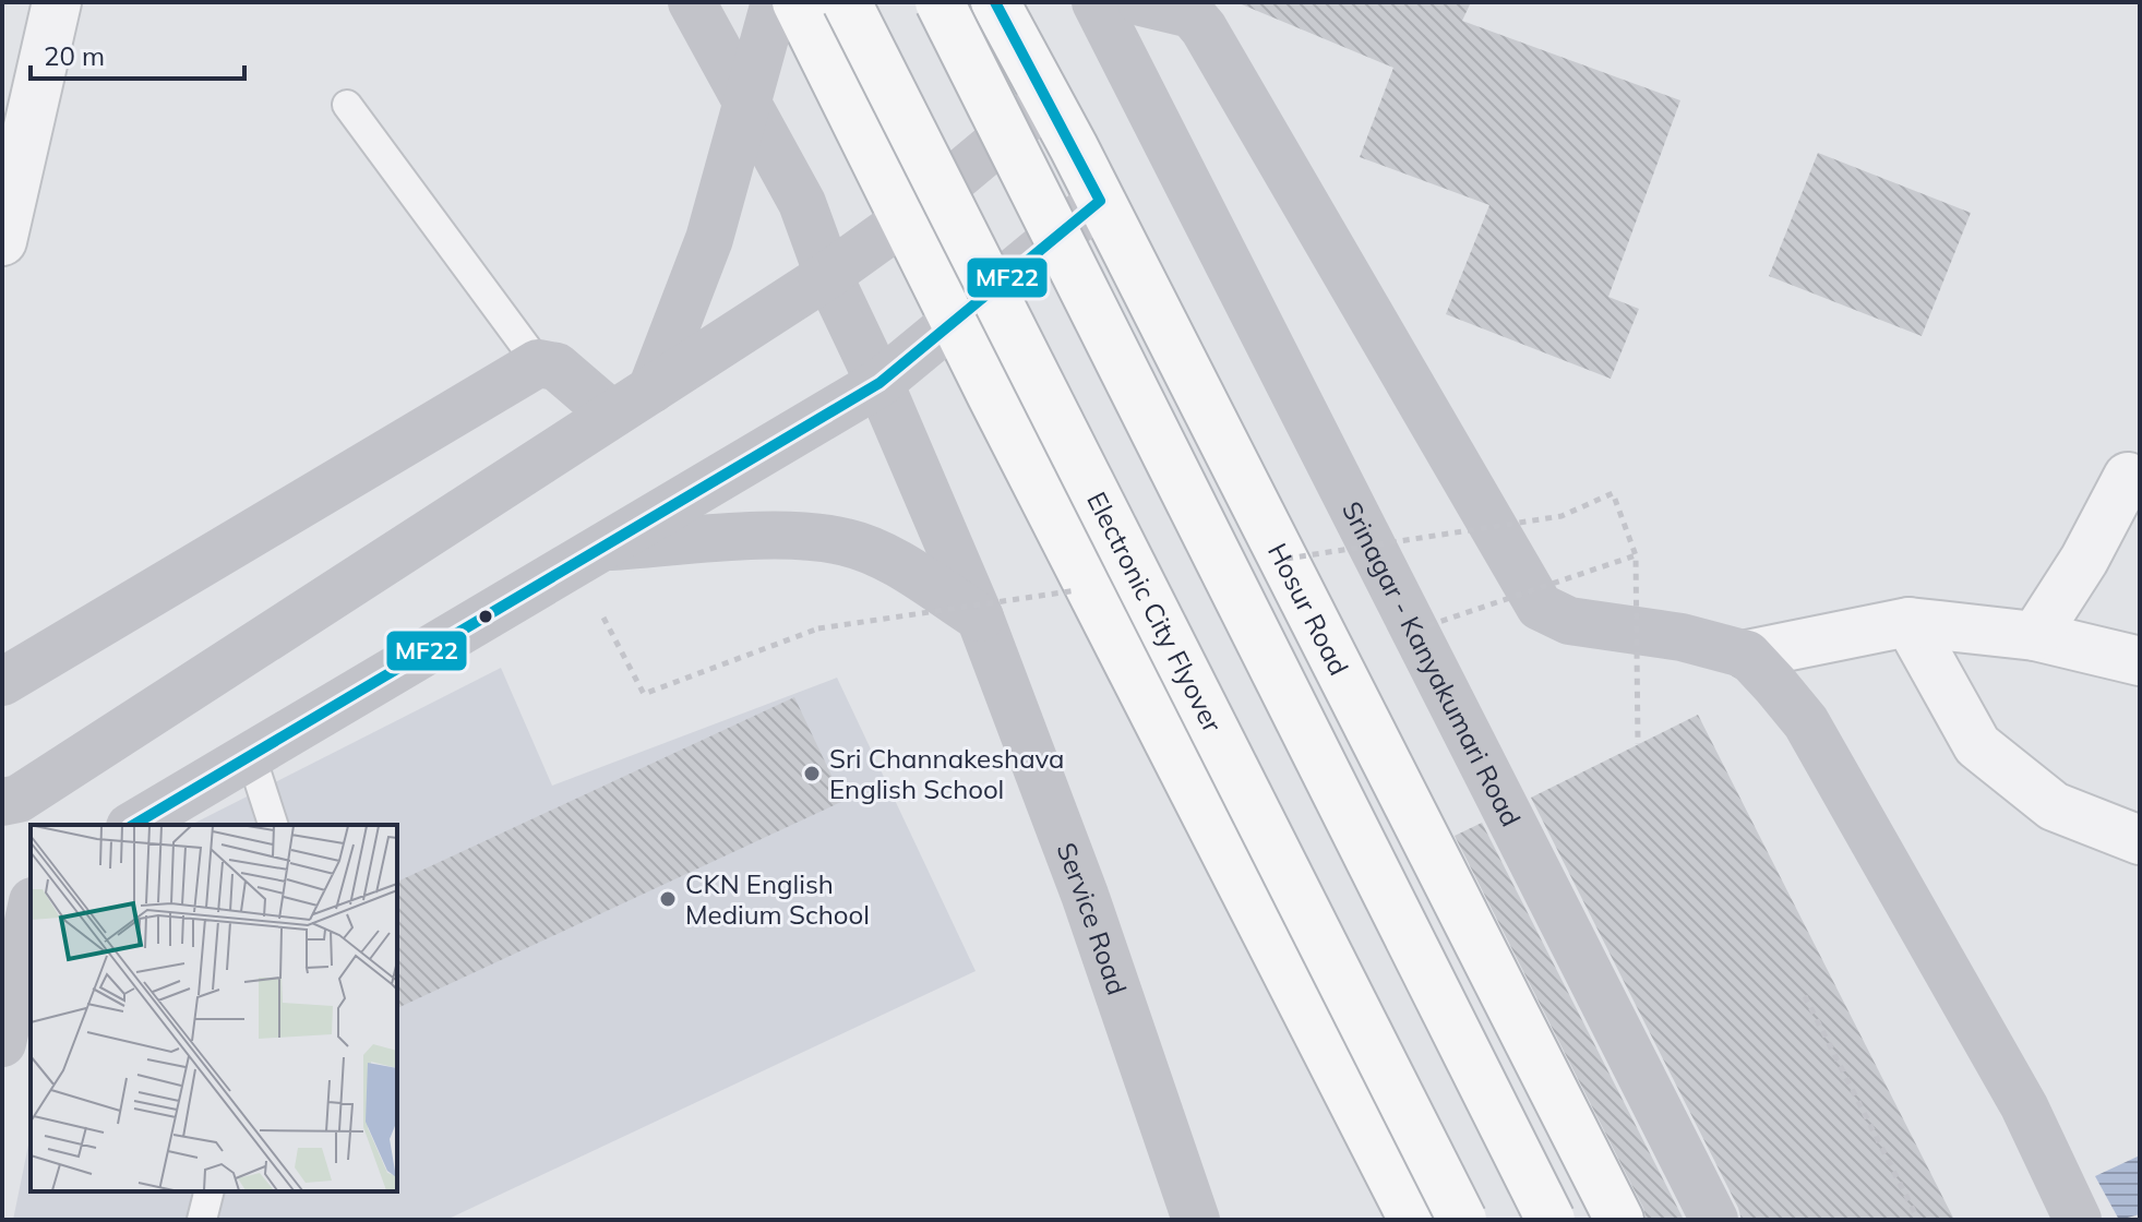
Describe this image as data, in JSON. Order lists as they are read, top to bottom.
{
  "streets": {
    "highway": ["Hosur Road", "Electronic City Flyover"],
    "street": ["Srinagar - Kanyakumari Road", "Service Road"]
  },
  "places": ["Sri Channakeshava English School", "CKN English Medium School"],
  "lines": ["transit line MF22"],
  "scale_bar": "20 m"
}
